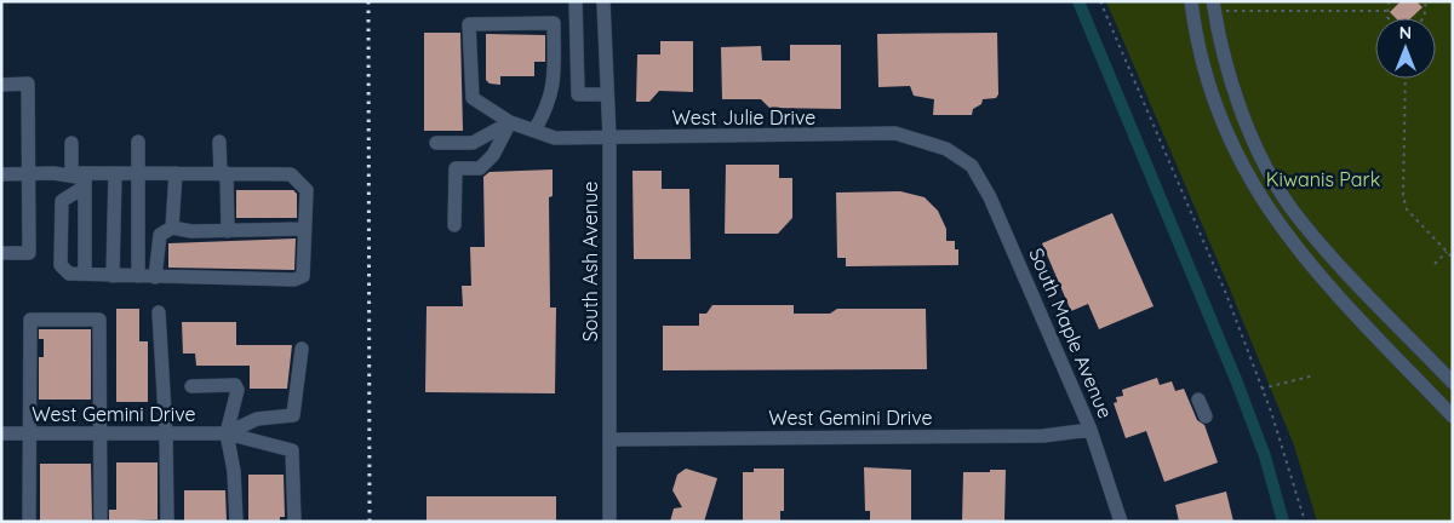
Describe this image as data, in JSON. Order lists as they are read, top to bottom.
{
  "streets": {
    "street": [
      "West Julie Drive",
      "South Ash Avenue",
      "South Maple Avenue",
      "West Gemini Drive"
    ]
  },
  "crossings": [
    ["West Julie Drive", "South Ash Avenue"],
    ["West Julie Drive", "South Maple Avenue"],
    ["South Ash Avenue", "West Gemini Drive"],
    ["South Maple Avenue", "West Gemini Drive"]
  ],
  "parks": ["Kiwanis Park"],
  "north": "top"
}
